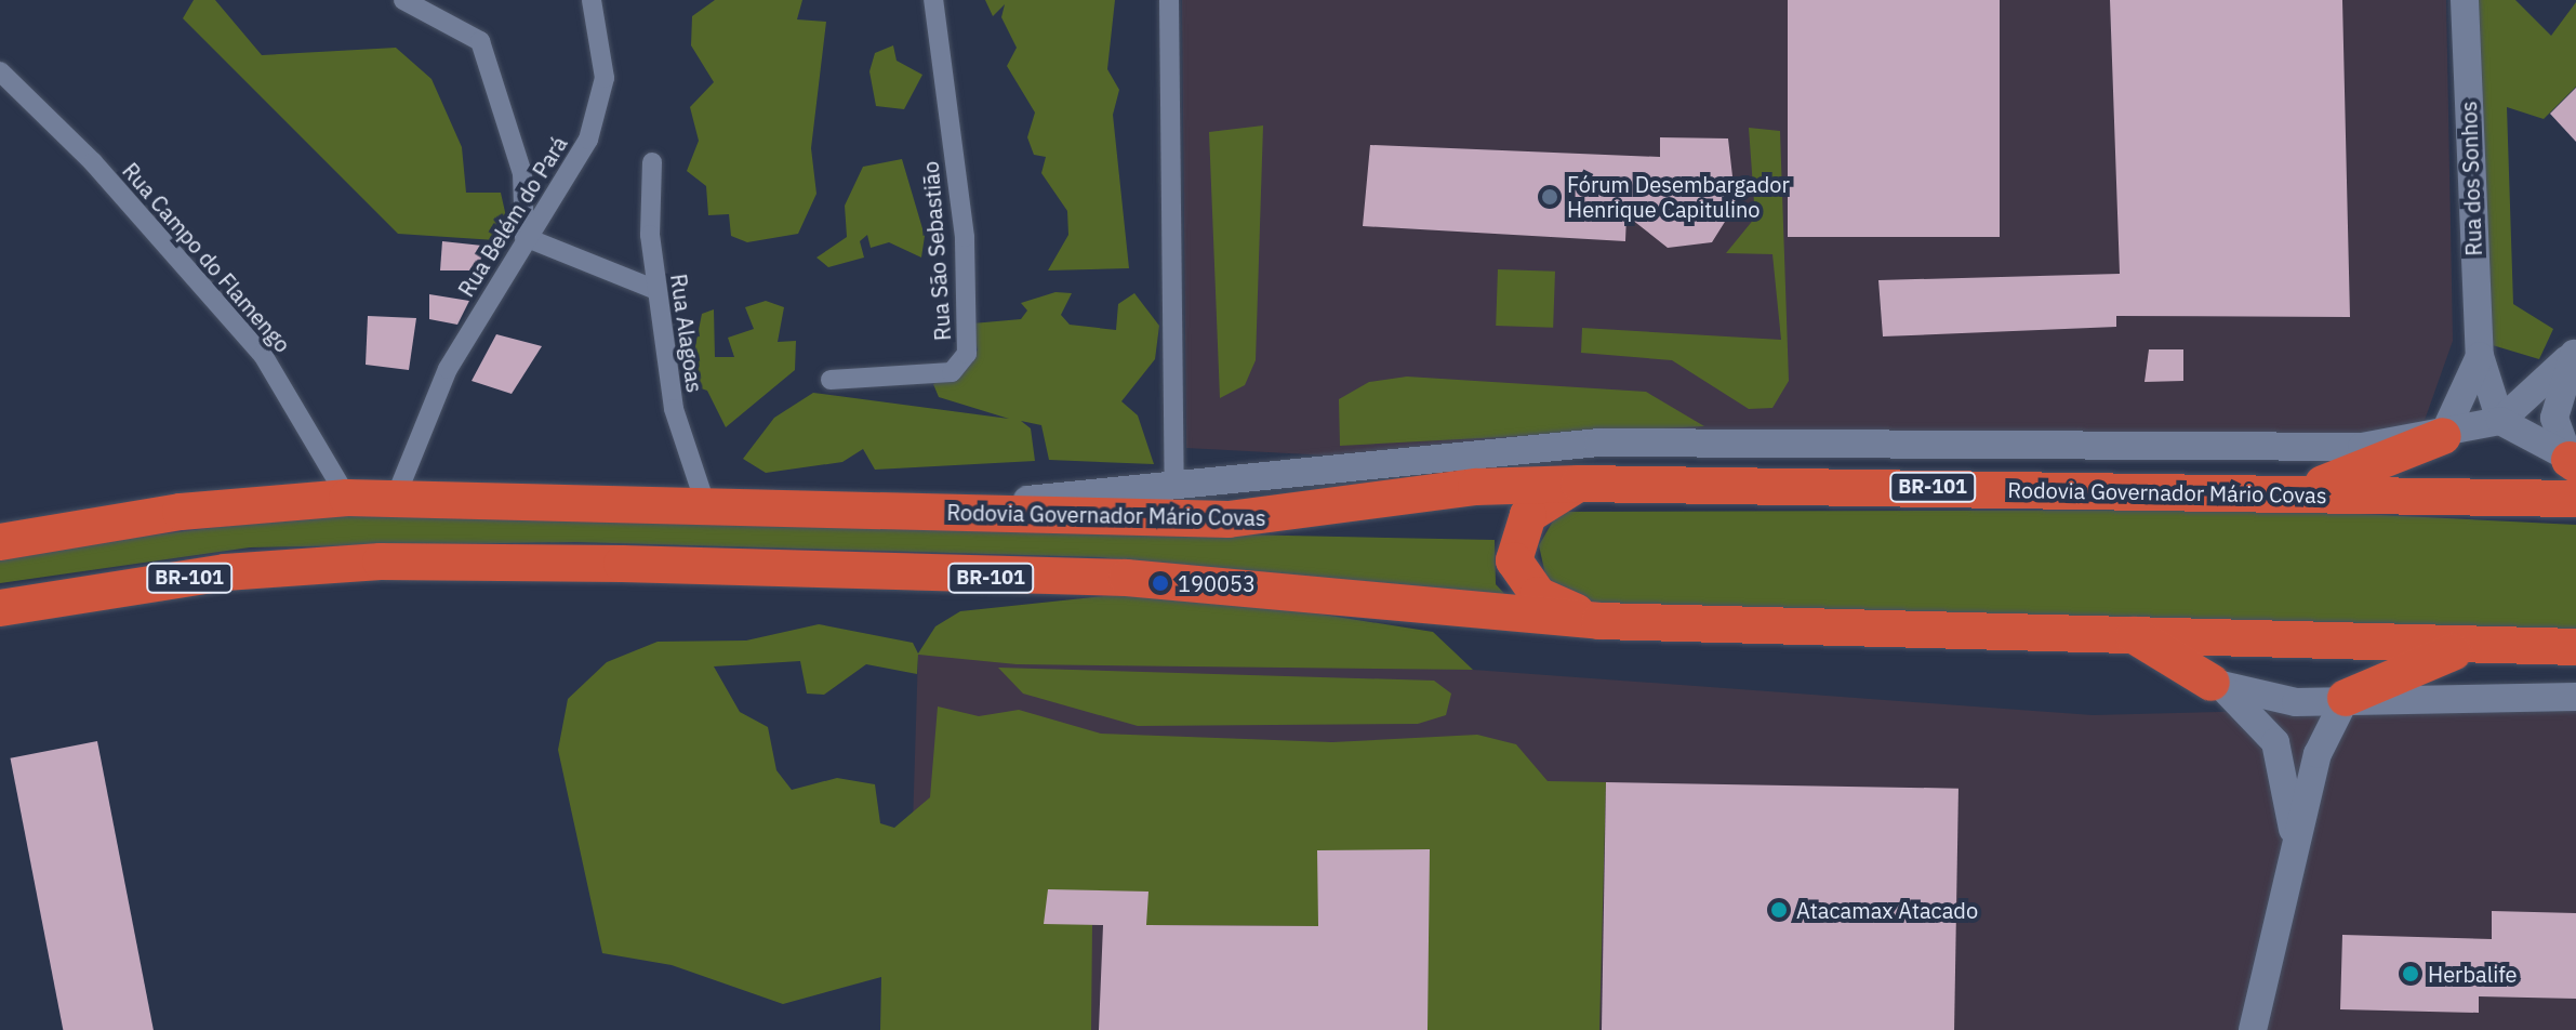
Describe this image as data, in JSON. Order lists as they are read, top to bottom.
{
  "streets": {
    "highway": ["BR-101", "Rodovia Governador Mário Covas"],
    "main road": ["Rua dos Sonhos"],
    "street": [
      "Rua Belém do Pará",
      "Rua São Sebastião",
      "Rua Campo do Flamengo",
      "Rua Alagoas"
    ]
  },
  "crossings": [
    ["Rua Belém do Pará", "Rodovia Governador Mário Covas"],
    ["Rua Campo do Flamengo", "Rodovia Governador Mário Covas"],
    ["Rua Alagoas", "Rodovia Governador Mário Covas"]
  ],
  "places": [
    "Fórum Desembargador Henrique Capitulino",
    "190053",
    "Atacamax Atacado",
    "Herbalife"
  ]
}
